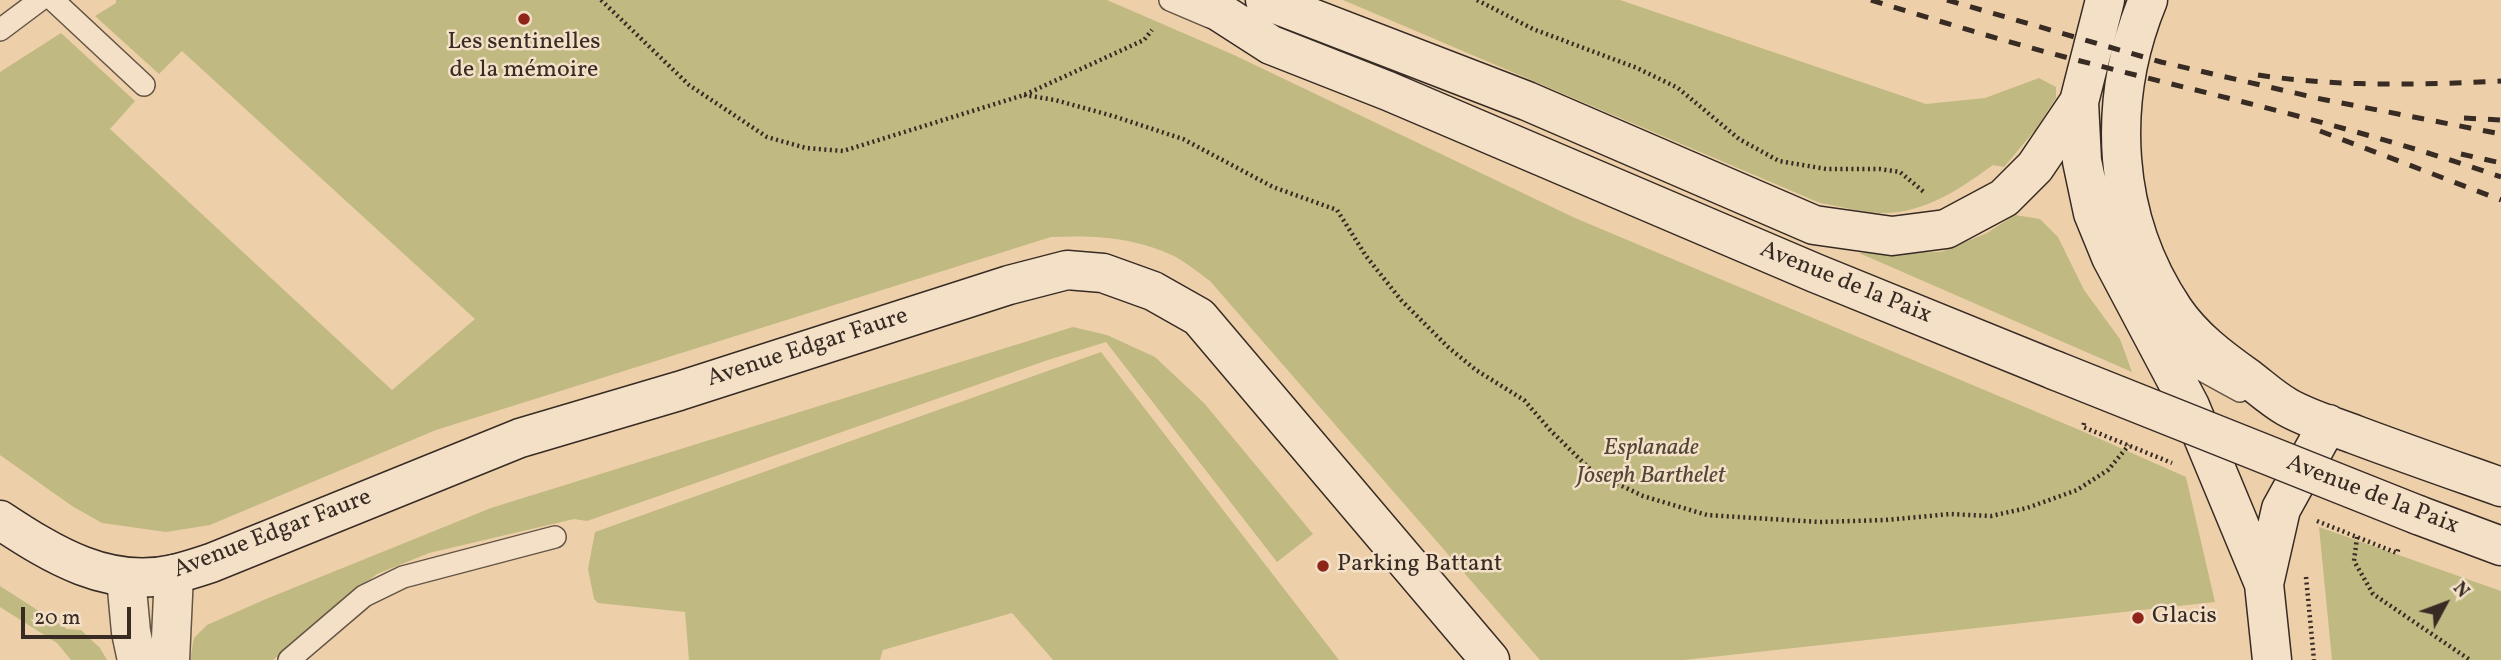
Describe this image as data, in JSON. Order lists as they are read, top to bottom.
{
  "streets": {
    "main road": ["Avenue de la Paix", "Avenue Edgar Faure"]
  },
  "parks": ["Esplanade Joseph Barthelet"],
  "places": ["Les sentinelles de la mémoire", "Parking Battant", "Glacis"],
  "scale_bar": "20 m",
  "north": "top right"
}
